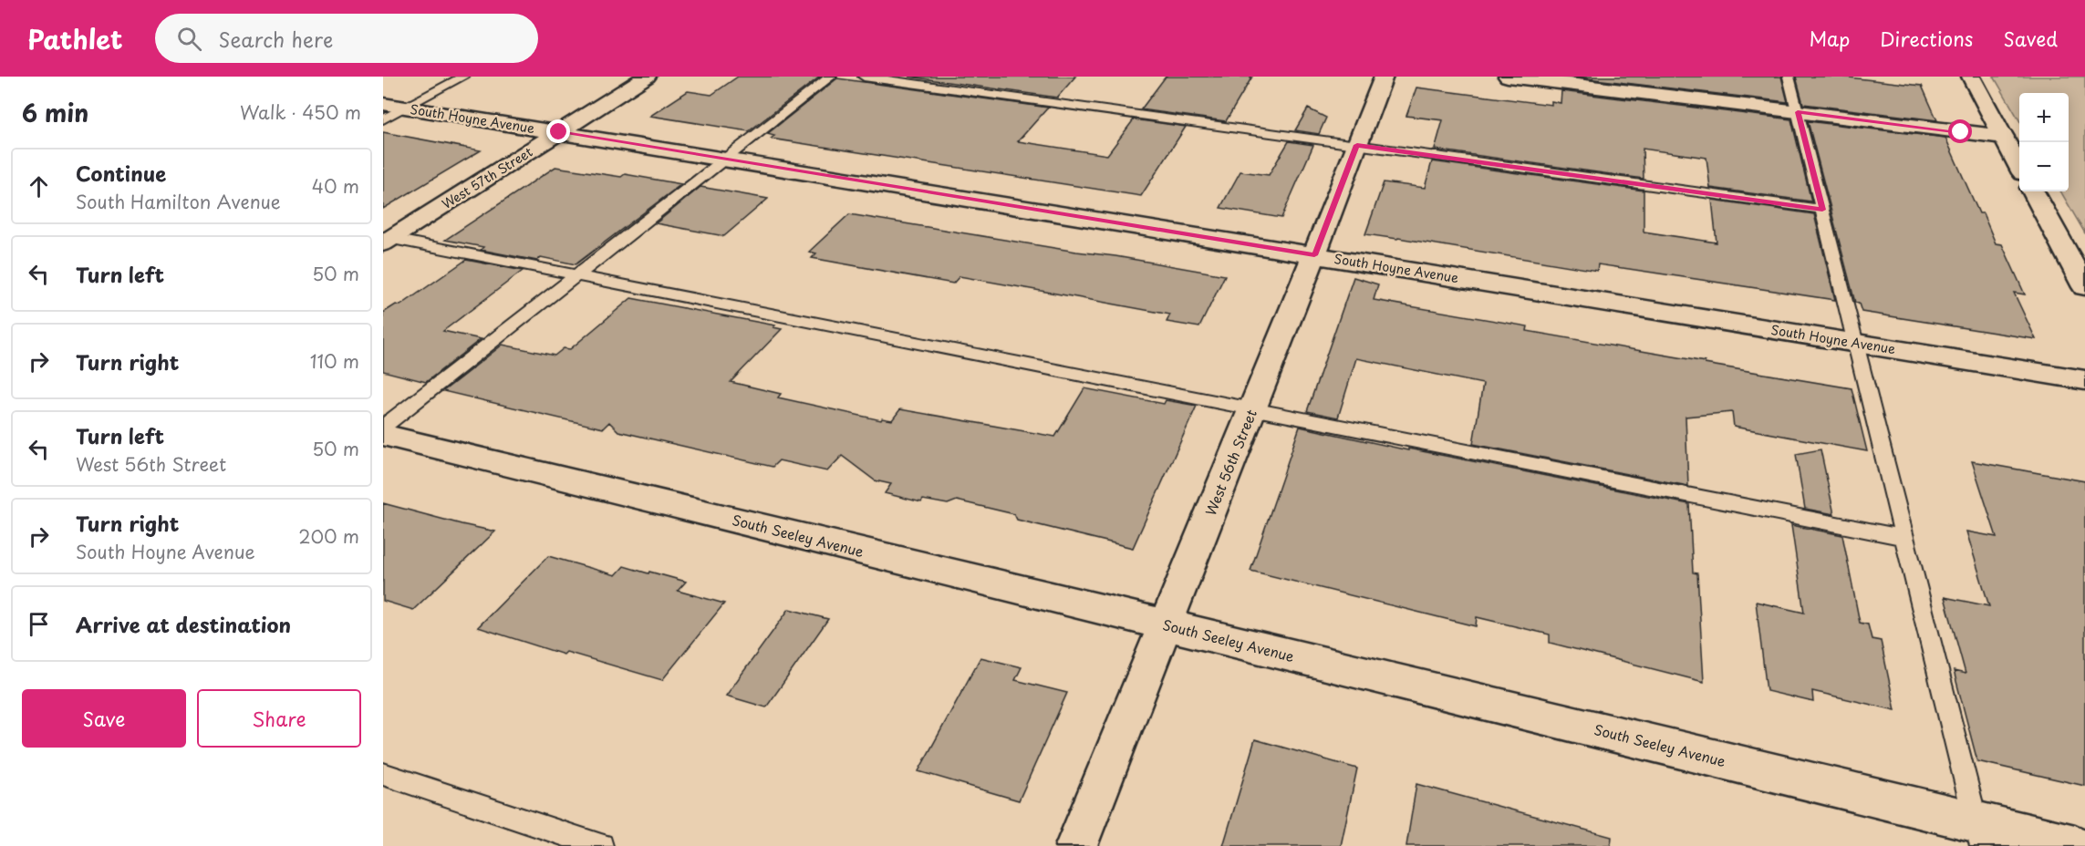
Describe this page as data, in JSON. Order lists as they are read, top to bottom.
{
  "streets": {
    "street": [
      "South Hoyne Avenue",
      "West 57th Street",
      "West 56th Street",
      "South Seeley Avenue"
    ]
  },
  "crossings": [
    ["South Hoyne Avenue", "West 57th Street"],
    ["South Hoyne Avenue", "West 56th Street"],
    ["West 56th Street", "South Seeley Avenue"]
  ],
  "page": {
    "header": "Pathlet",
    "search": "Search here",
    "nav": ["Map", "Directions", "Saved"],
    "heading": ["6 min", "Walk · 450 m"],
    "map_buttons": ["+", "−"],
    "list": [
      ["Continue", "South Hamilton Avenue", "40 m"],
      ["Turn left", "50 m"],
      ["Turn right", "110 m"],
      ["Turn left", "West 56th Street", "50 m"],
      ["Turn right", "South Hoyne Avenue", "200 m"],
      "Arrive at destination"
    ],
    "buttons": ["Save", "Share"]
  }
}
